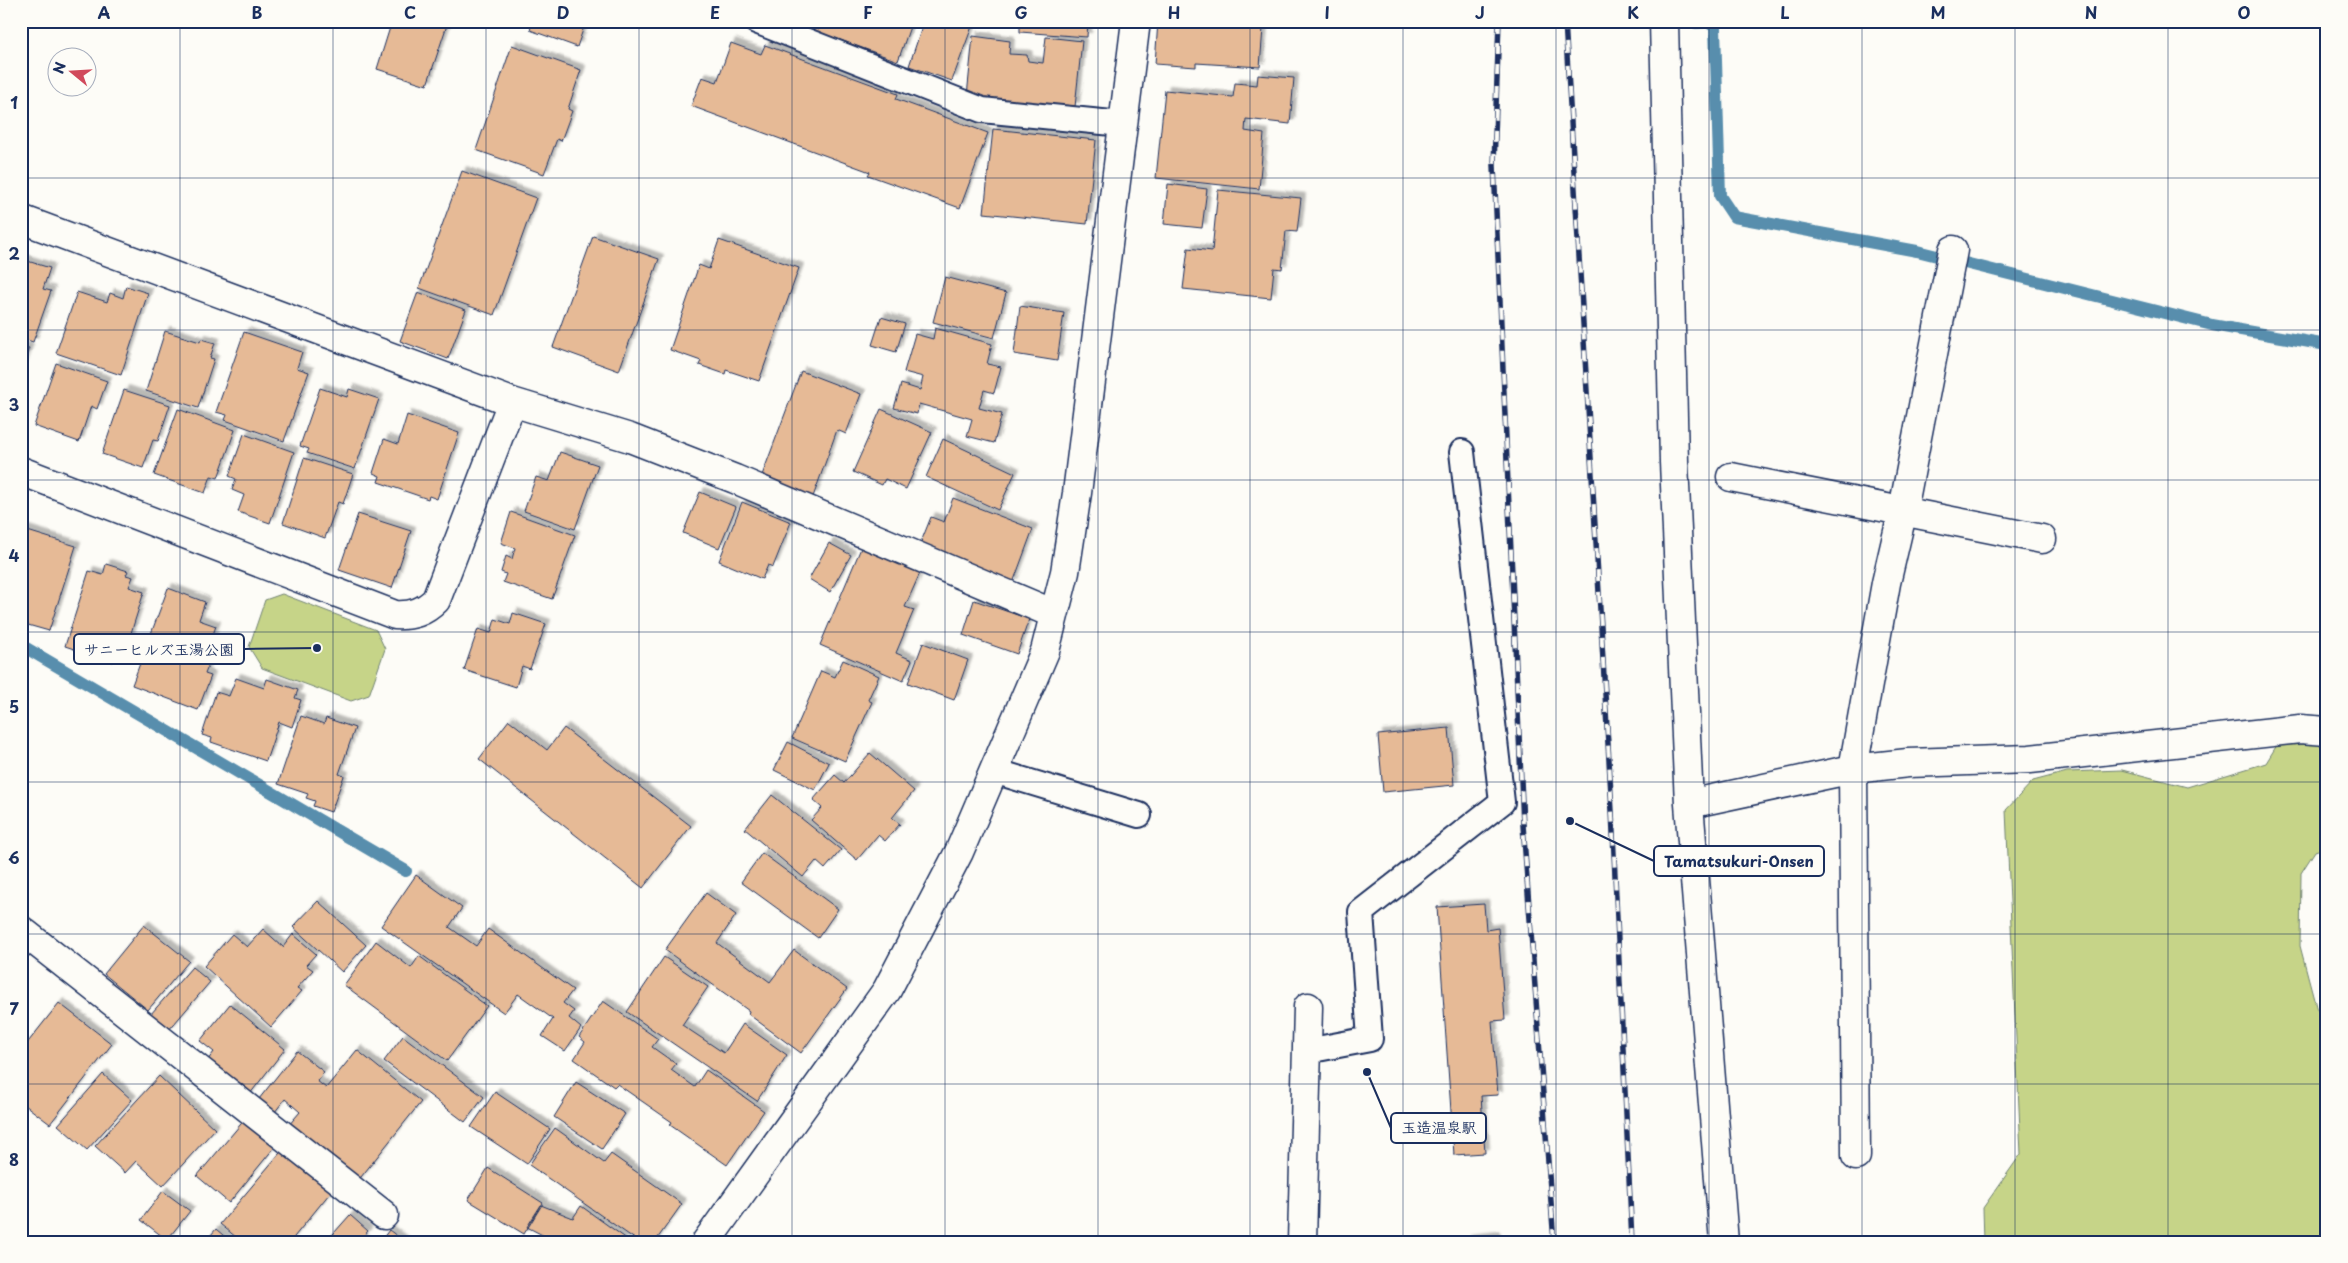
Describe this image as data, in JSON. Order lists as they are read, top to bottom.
{
  "places": ["サニーヒルズ玉湯公園", "Tamatsukuri-Onsen", "玉造温泉駅"],
  "north": "left",
  "grid": {
    "columns": [
      "A",
      "B",
      "C",
      "D",
      "E",
      "F",
      "G",
      "H",
      "I",
      "J",
      "K",
      "L",
      "M",
      "N",
      "O"
    ],
    "rows": [
      "1",
      "2",
      "3",
      "4",
      "5",
      "6",
      "7",
      "8"
    ]
  }
}
